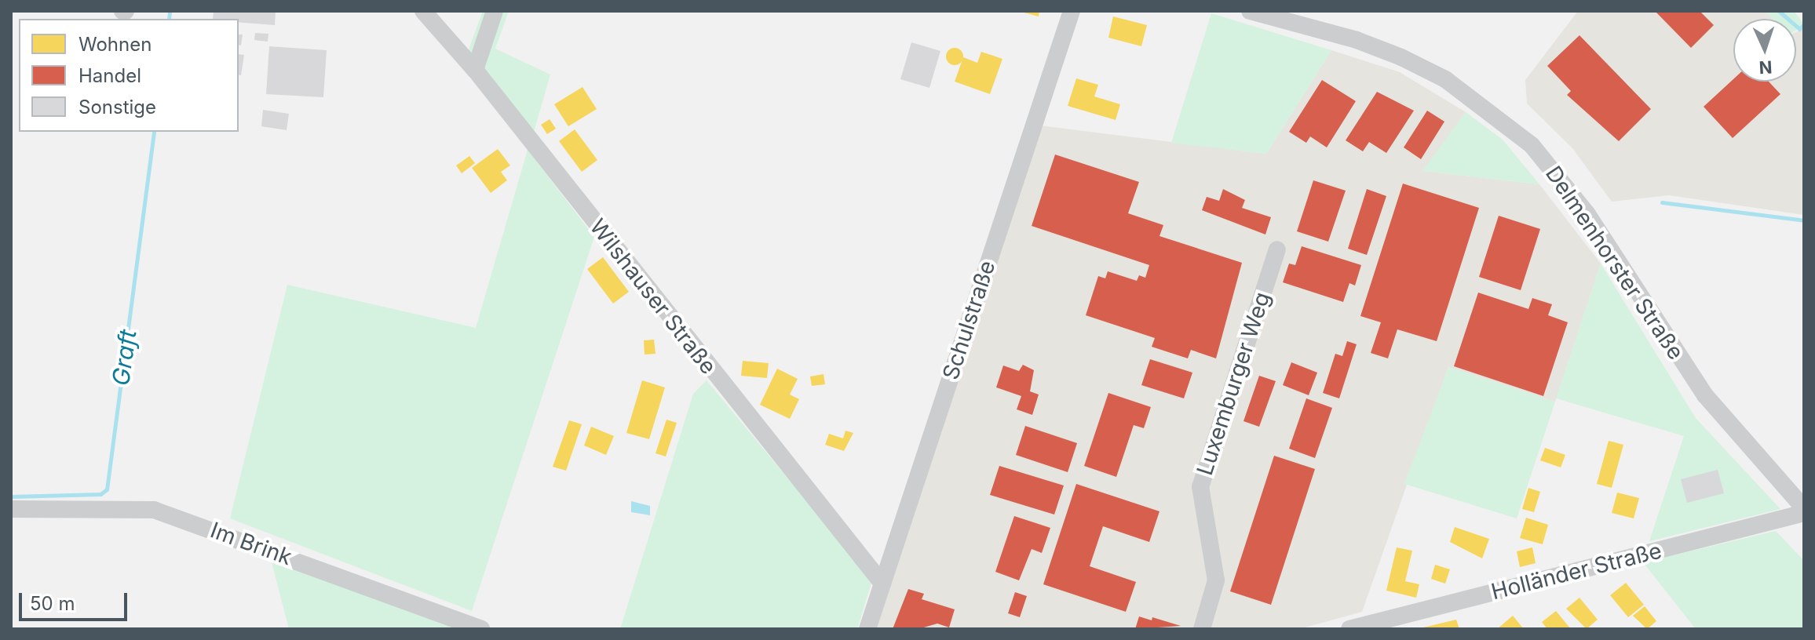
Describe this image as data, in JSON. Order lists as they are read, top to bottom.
{
  "streets": {
    "street": [
      "Delmenhorster Straße",
      "Wilshauser Straße",
      "Schulstraße",
      "Luxemburger Weg",
      "Im Brink",
      "Holländer Straße"
    ]
  },
  "crossings": [
    ["Wilshauser Straße", "Schulstraße"]
  ],
  "water": ["Graft"],
  "legend": ["Wohnen", "Handel", "Sonstige"],
  "scale_bar": "50 m",
  "north": "bottom"
}
